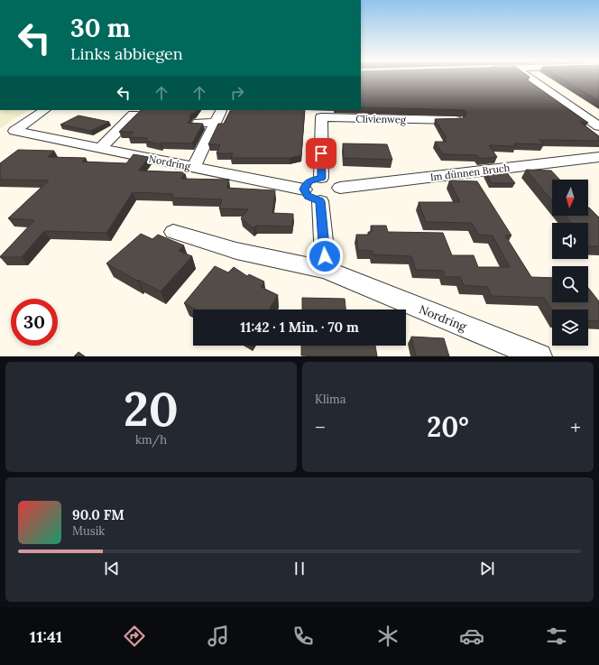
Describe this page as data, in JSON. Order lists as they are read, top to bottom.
{
  "streets": {
    "street": ["Clivienweg", "Nordring", "Im dünnen Bruch"]
  },
  "crossings": [
    ["Clivienweg", "Nordring"],
    ["Clivienweg", "Im dünnen Bruch"],
    ["Nordring", "Im dünnen Bruch"]
  ],
  "north": "bottom",
  "page": {
    "turn": ["30 m", "Links abbiegen"],
    "limit": "30",
    "trip": "11:42 · 1 Min. · 70 m",
    "tile": [
      ["20", "km/h"],
      "Klima"
    ],
    "heat": ["−", "20°", "+"],
    "song": ["90.0 FM", "Musik"],
    "tabs": "11:41"
  }
}
